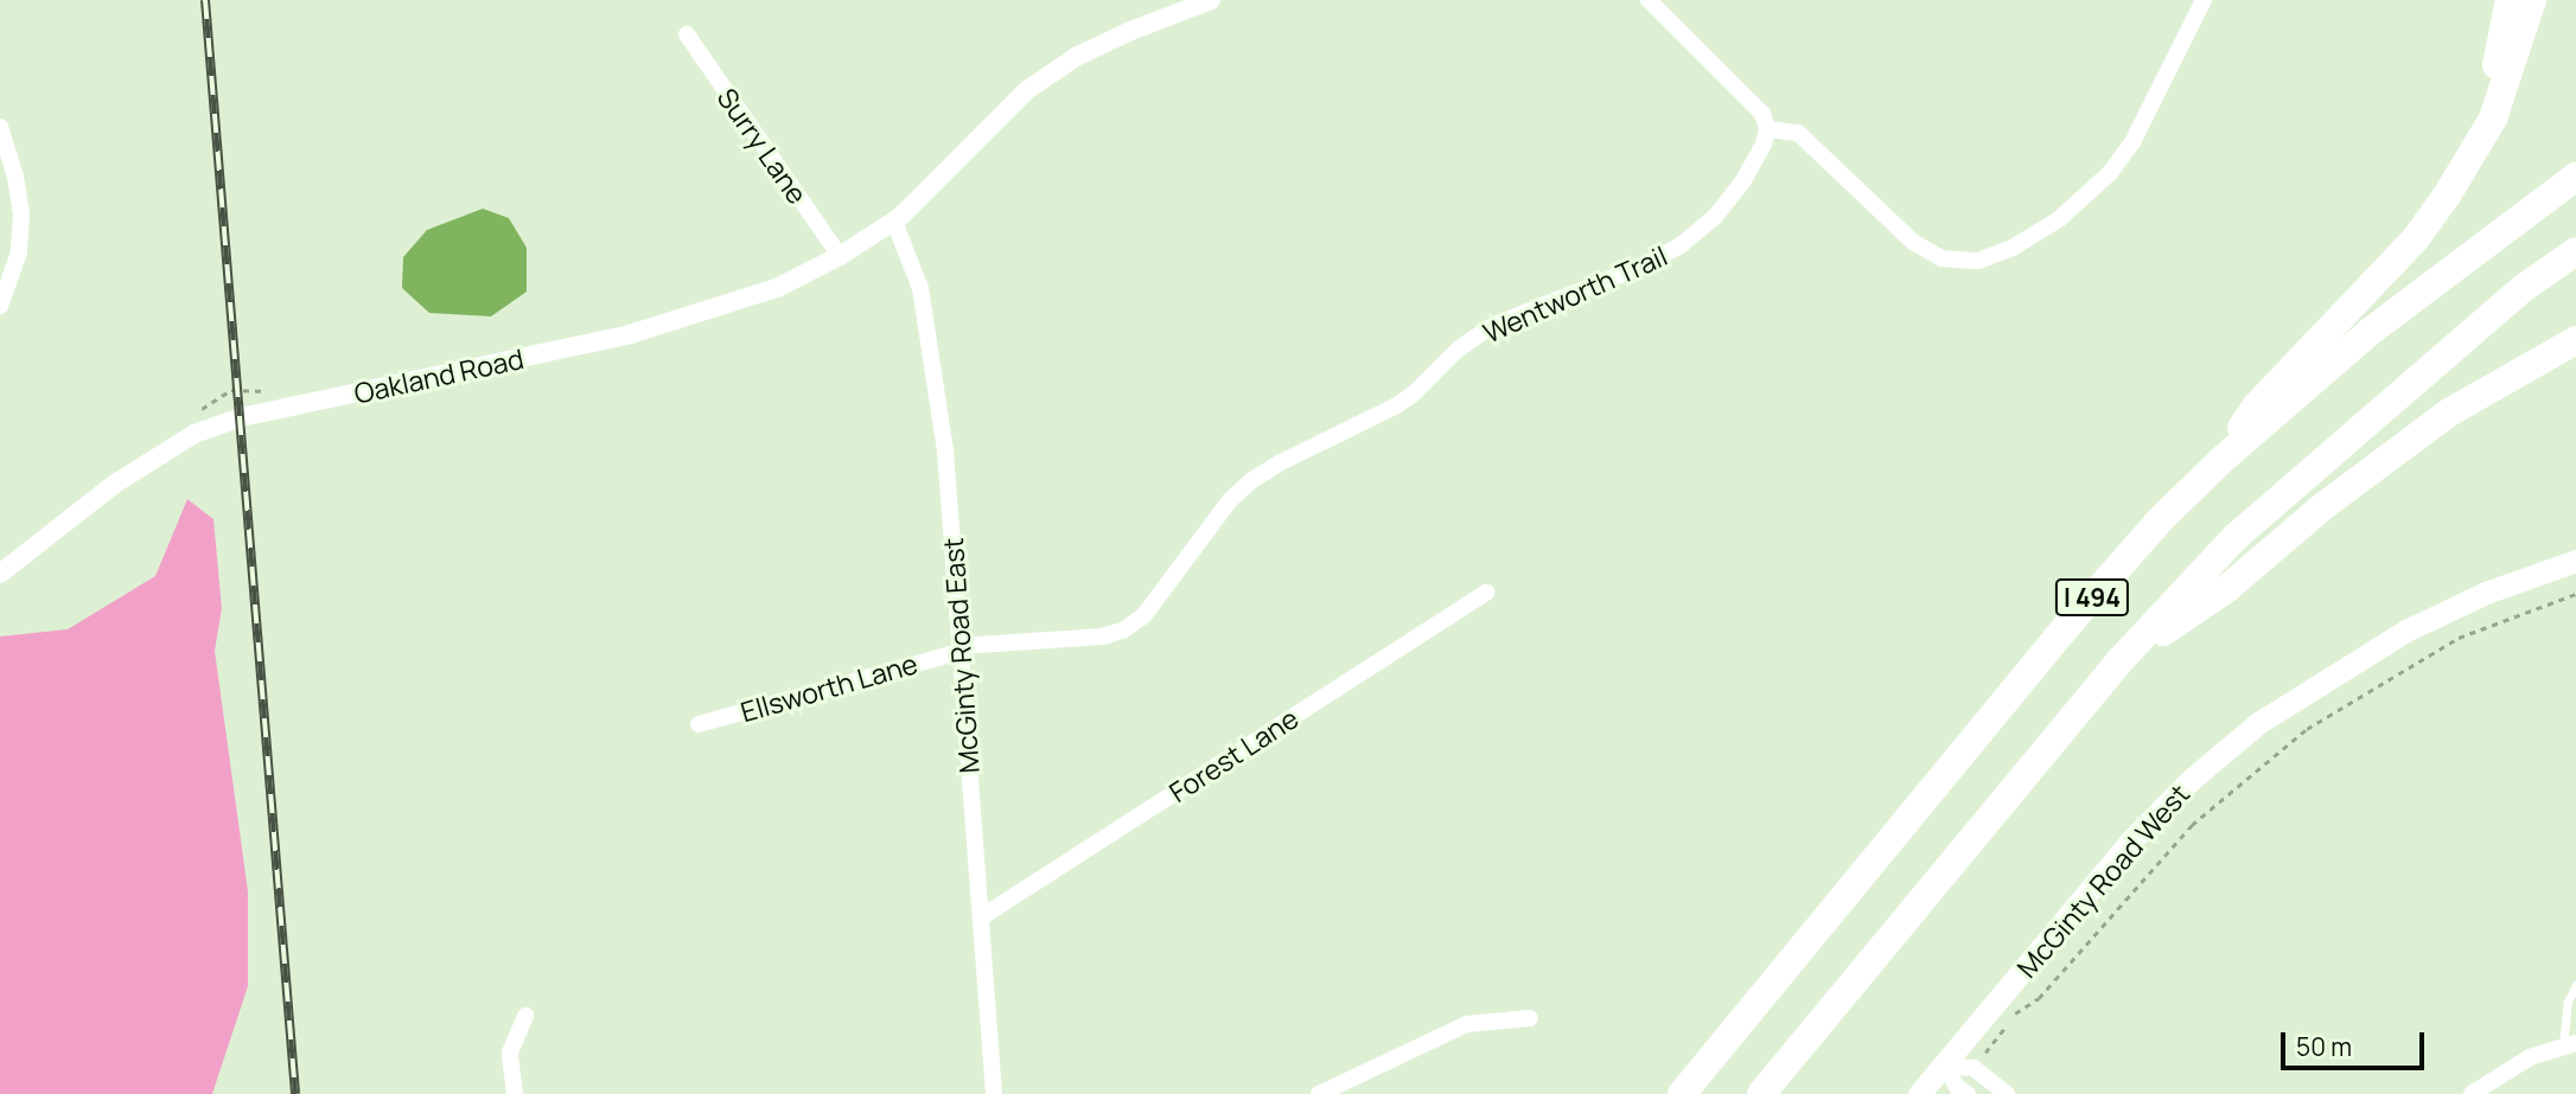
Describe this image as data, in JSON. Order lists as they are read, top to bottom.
{
  "streets": {
    "highway": ["I 494"],
    "main road": ["McGinty Road West"],
    "street": [
      "Surry Lane",
      "Wentworth Trail",
      "Oakland Road",
      "McGinty Road East",
      "Ellsworth Lane",
      "Forest Lane"
    ]
  },
  "crossings": [
    ["Surry Lane", "Oakland Road"],
    ["Wentworth Trail", "McGinty Road East"],
    ["Wentworth Trail", "Ellsworth Lane"],
    ["Oakland Road", "McGinty Road East"],
    ["McGinty Road East", "Ellsworth Lane"],
    ["McGinty Road East", "Forest Lane"]
  ],
  "scale_bar": "50 m"
}
